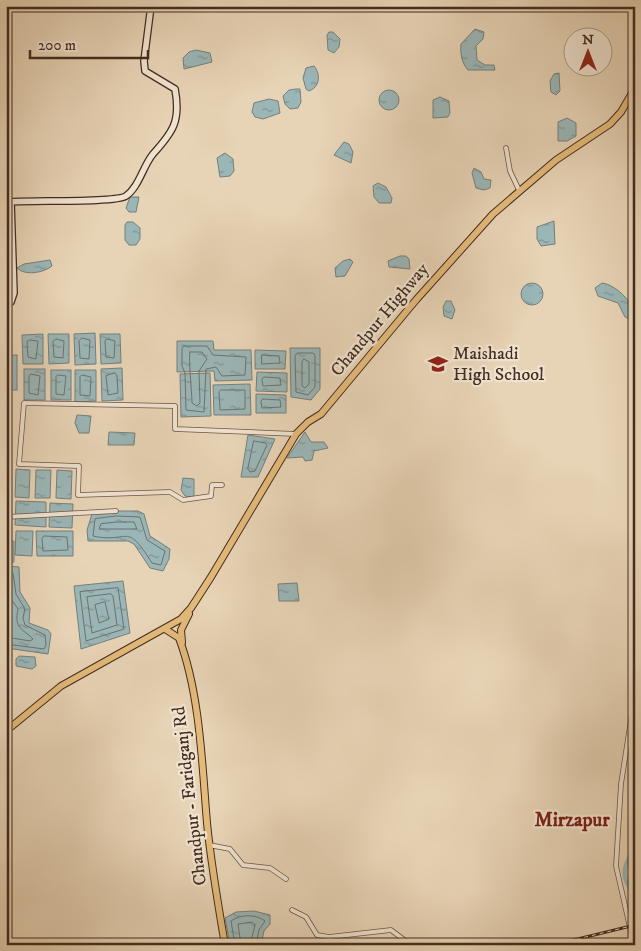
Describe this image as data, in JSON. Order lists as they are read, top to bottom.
{
  "streets": {
    "main road": ["Chandpur Highway", "Chandpur - Faridganj Rd"]
  },
  "districts": ["Mirzapur"],
  "places": {
    "school or university": ["Maishadi High School"]
  },
  "scale_bar": "200 m",
  "north": "top"
}
